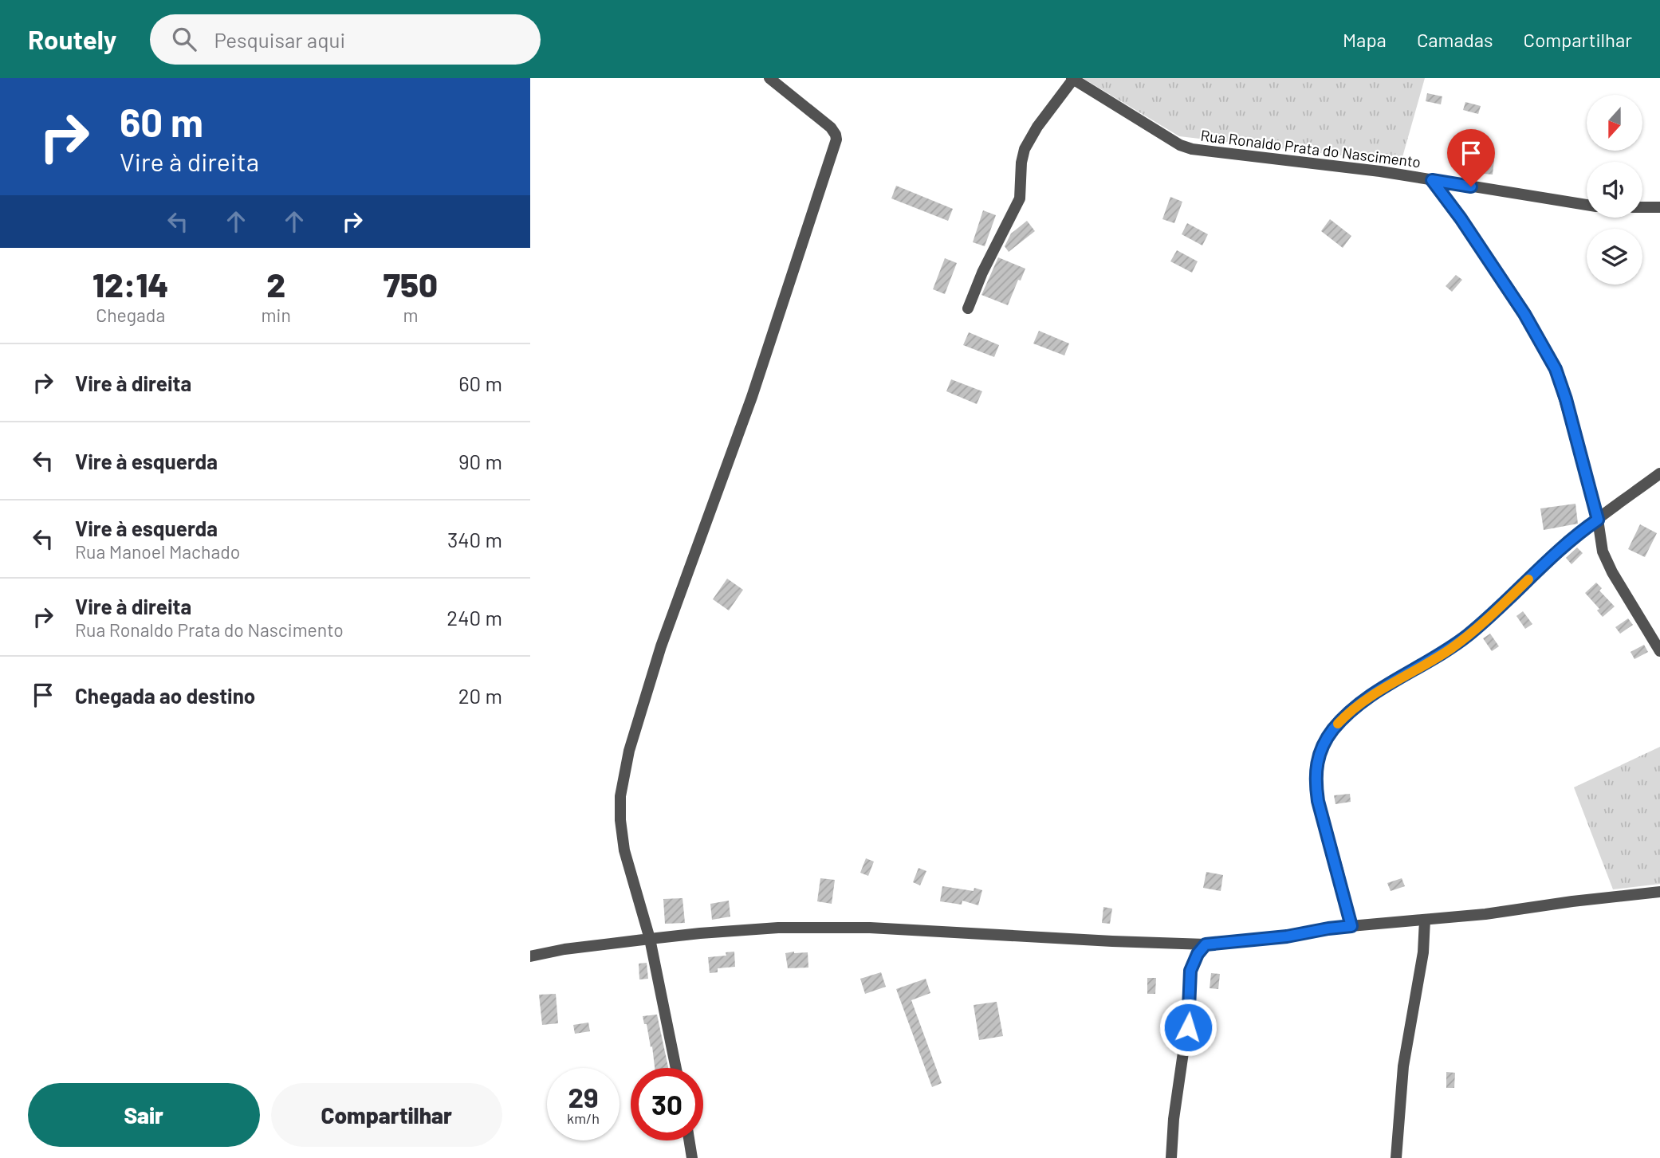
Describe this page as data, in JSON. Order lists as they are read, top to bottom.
{
  "streets": {
    "street": ["Rua Ronaldo Prata do Nascimento"]
  },
  "north": "bottom",
  "page": {
    "header": "Routely",
    "search": "Pesquisar aqui",
    "nav": ["Mapa", "Camadas", "Compartilhar"],
    "turn": ["60 m", "Vire à direita"],
    "eta": [
      "12:14",
      "Chegada",
      "2",
      "min",
      "750",
      "m"
    ],
    "list": [
      {
        "name": "Vire à direita",
        "value": "60 m"
      },
      {
        "name": "Vire à esquerda",
        "value": "90 m"
      },
      {
        "name": "Vire à esquerda",
        "note": "Rua Manoel Machado",
        "value": "340 m"
      },
      {
        "name": "Vire à direita",
        "note": "Rua Ronaldo Prata do Nascimento",
        "value": "240 m"
      },
      {
        "name": "Chegada ao destino",
        "value": "20 m"
      }
    ],
    "speed": "29 km/h",
    "limit": "30",
    "buttons": ["Sair", "Compartilhar"]
  }
}
